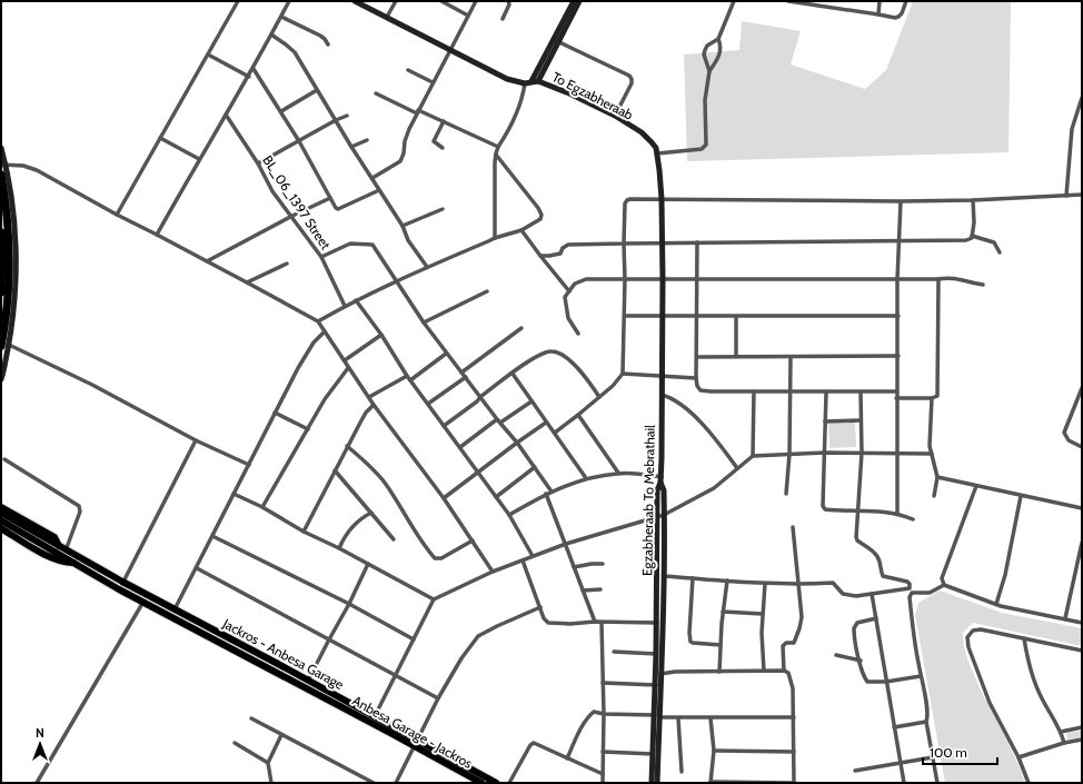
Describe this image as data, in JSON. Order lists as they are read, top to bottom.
{
  "streets": {
    "main road": [
      "To Egzabheraab",
      "Egzabheraab To Mebrathail",
      "Jackros - Anbesa Garage",
      "Anbesa Garage - Jackros"
    ],
    "street": ["BL_06_1397 Street"]
  },
  "crossings": [
    ["Jackros - Anbesa Garage", "Anbesa Garage - Jackros"]
  ],
  "scale_bar": "100 m",
  "north": "top"
}
